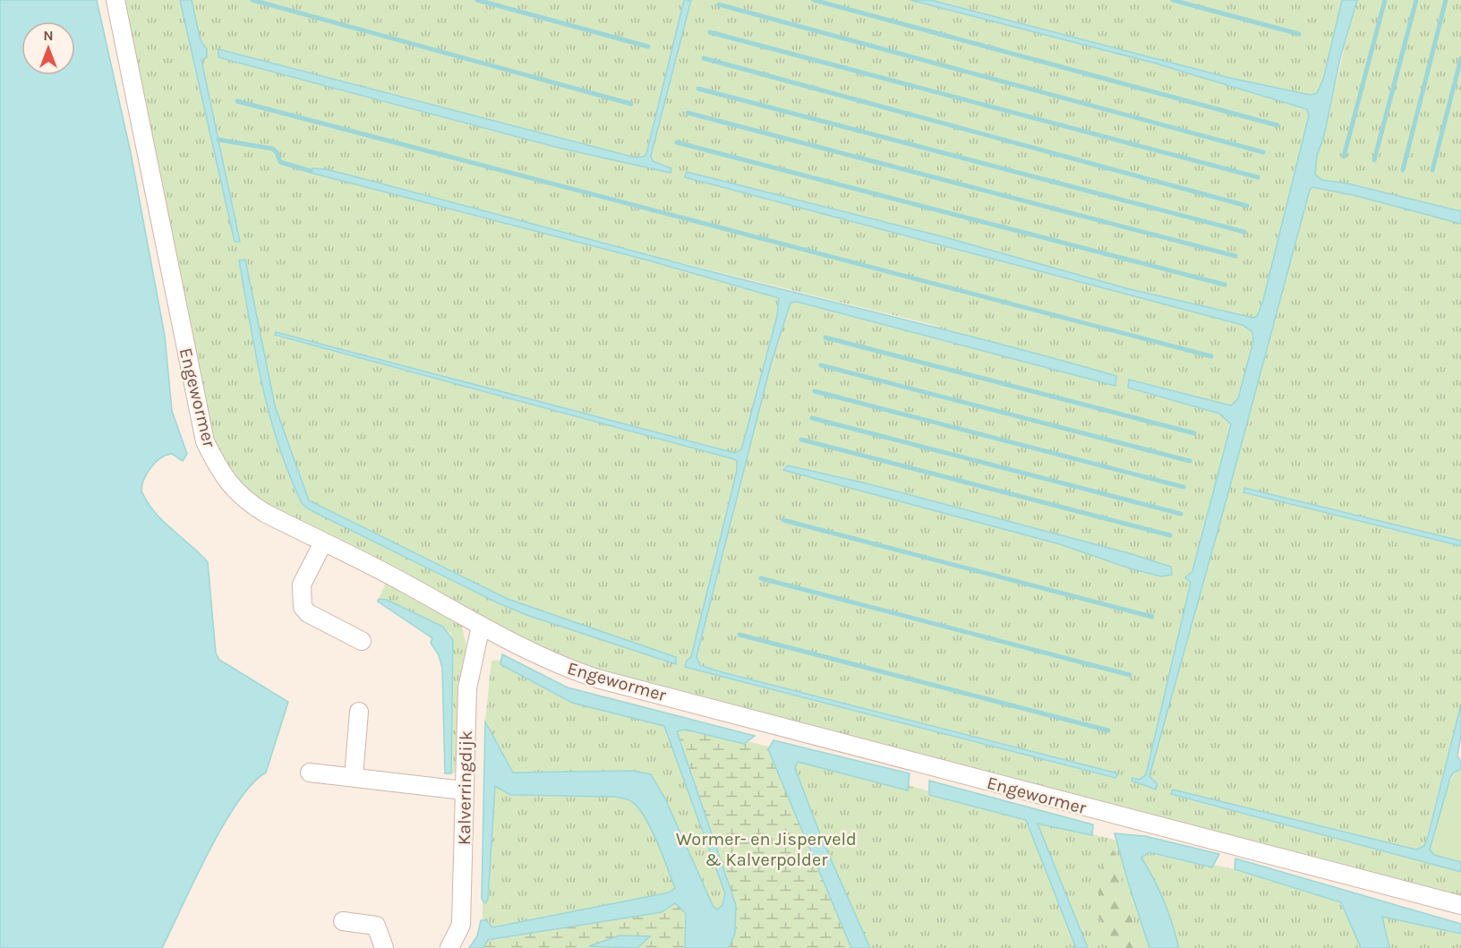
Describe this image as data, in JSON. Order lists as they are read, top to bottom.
{
  "streets": {
    "street": ["Engewormer", "Kalverringdijk"]
  },
  "crossings": [
    ["Engewormer", "Kalverringdijk"]
  ],
  "parks": ["Wormer- en Jisperveld & Kalverpolder"],
  "north": "top"
}
